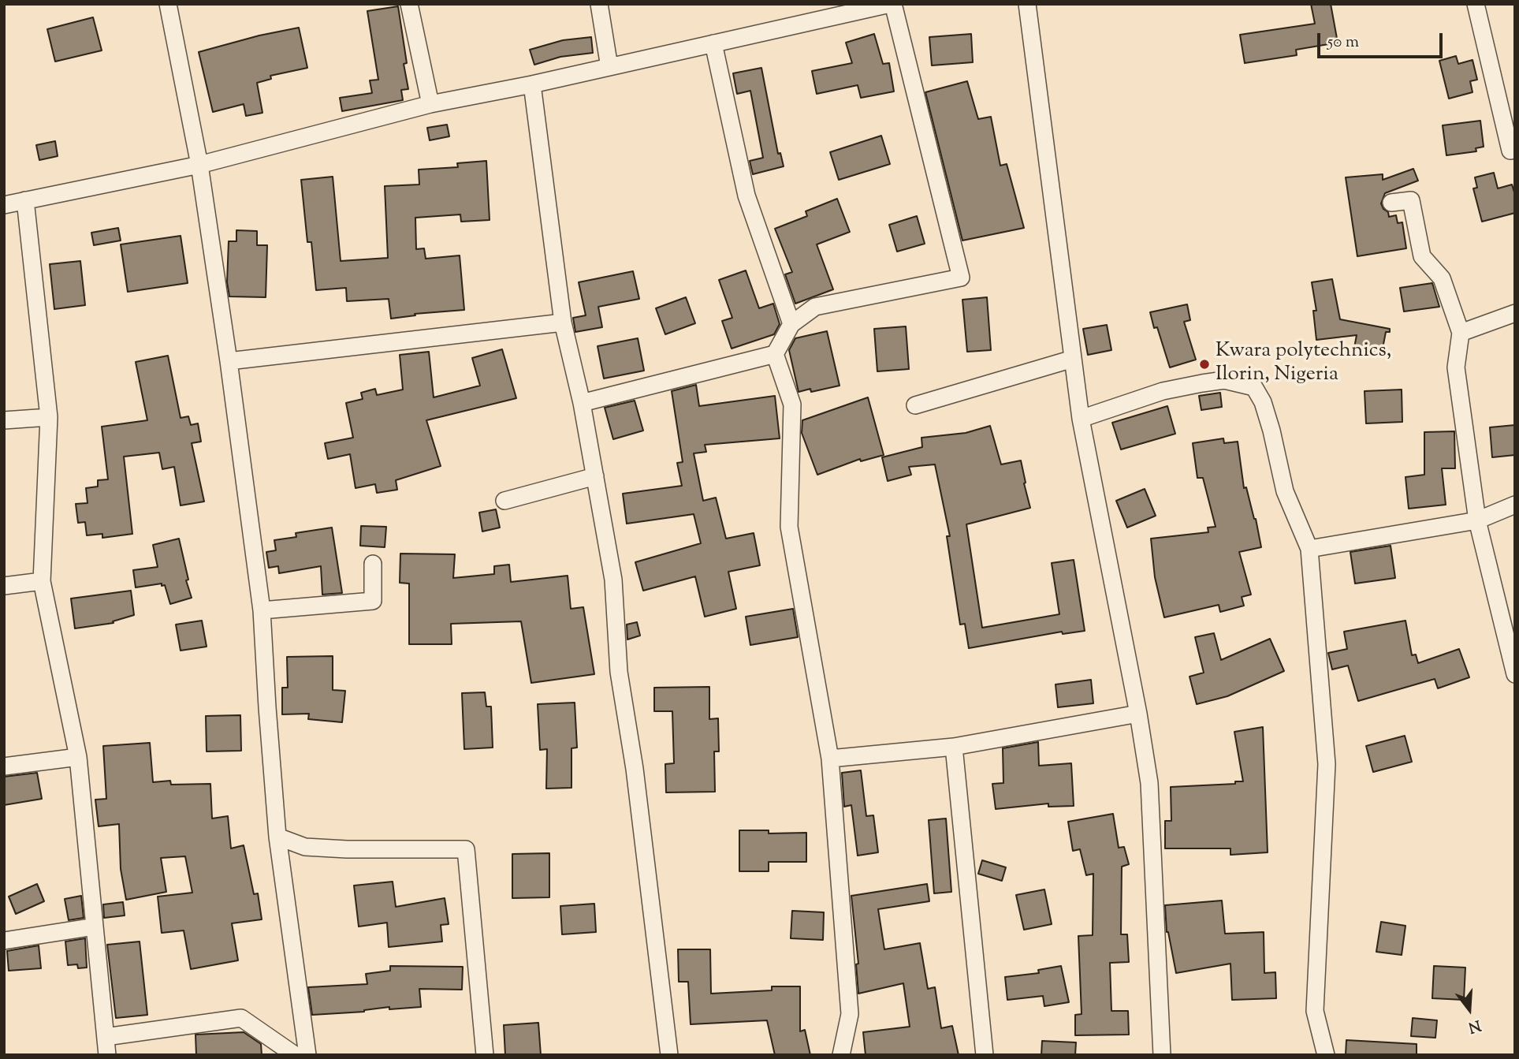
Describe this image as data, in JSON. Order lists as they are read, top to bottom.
{
  "places": ["Kwara polytechnics, Ilorin, Nigeria"],
  "scale_bar": "50 m",
  "north": "bottom"
}
